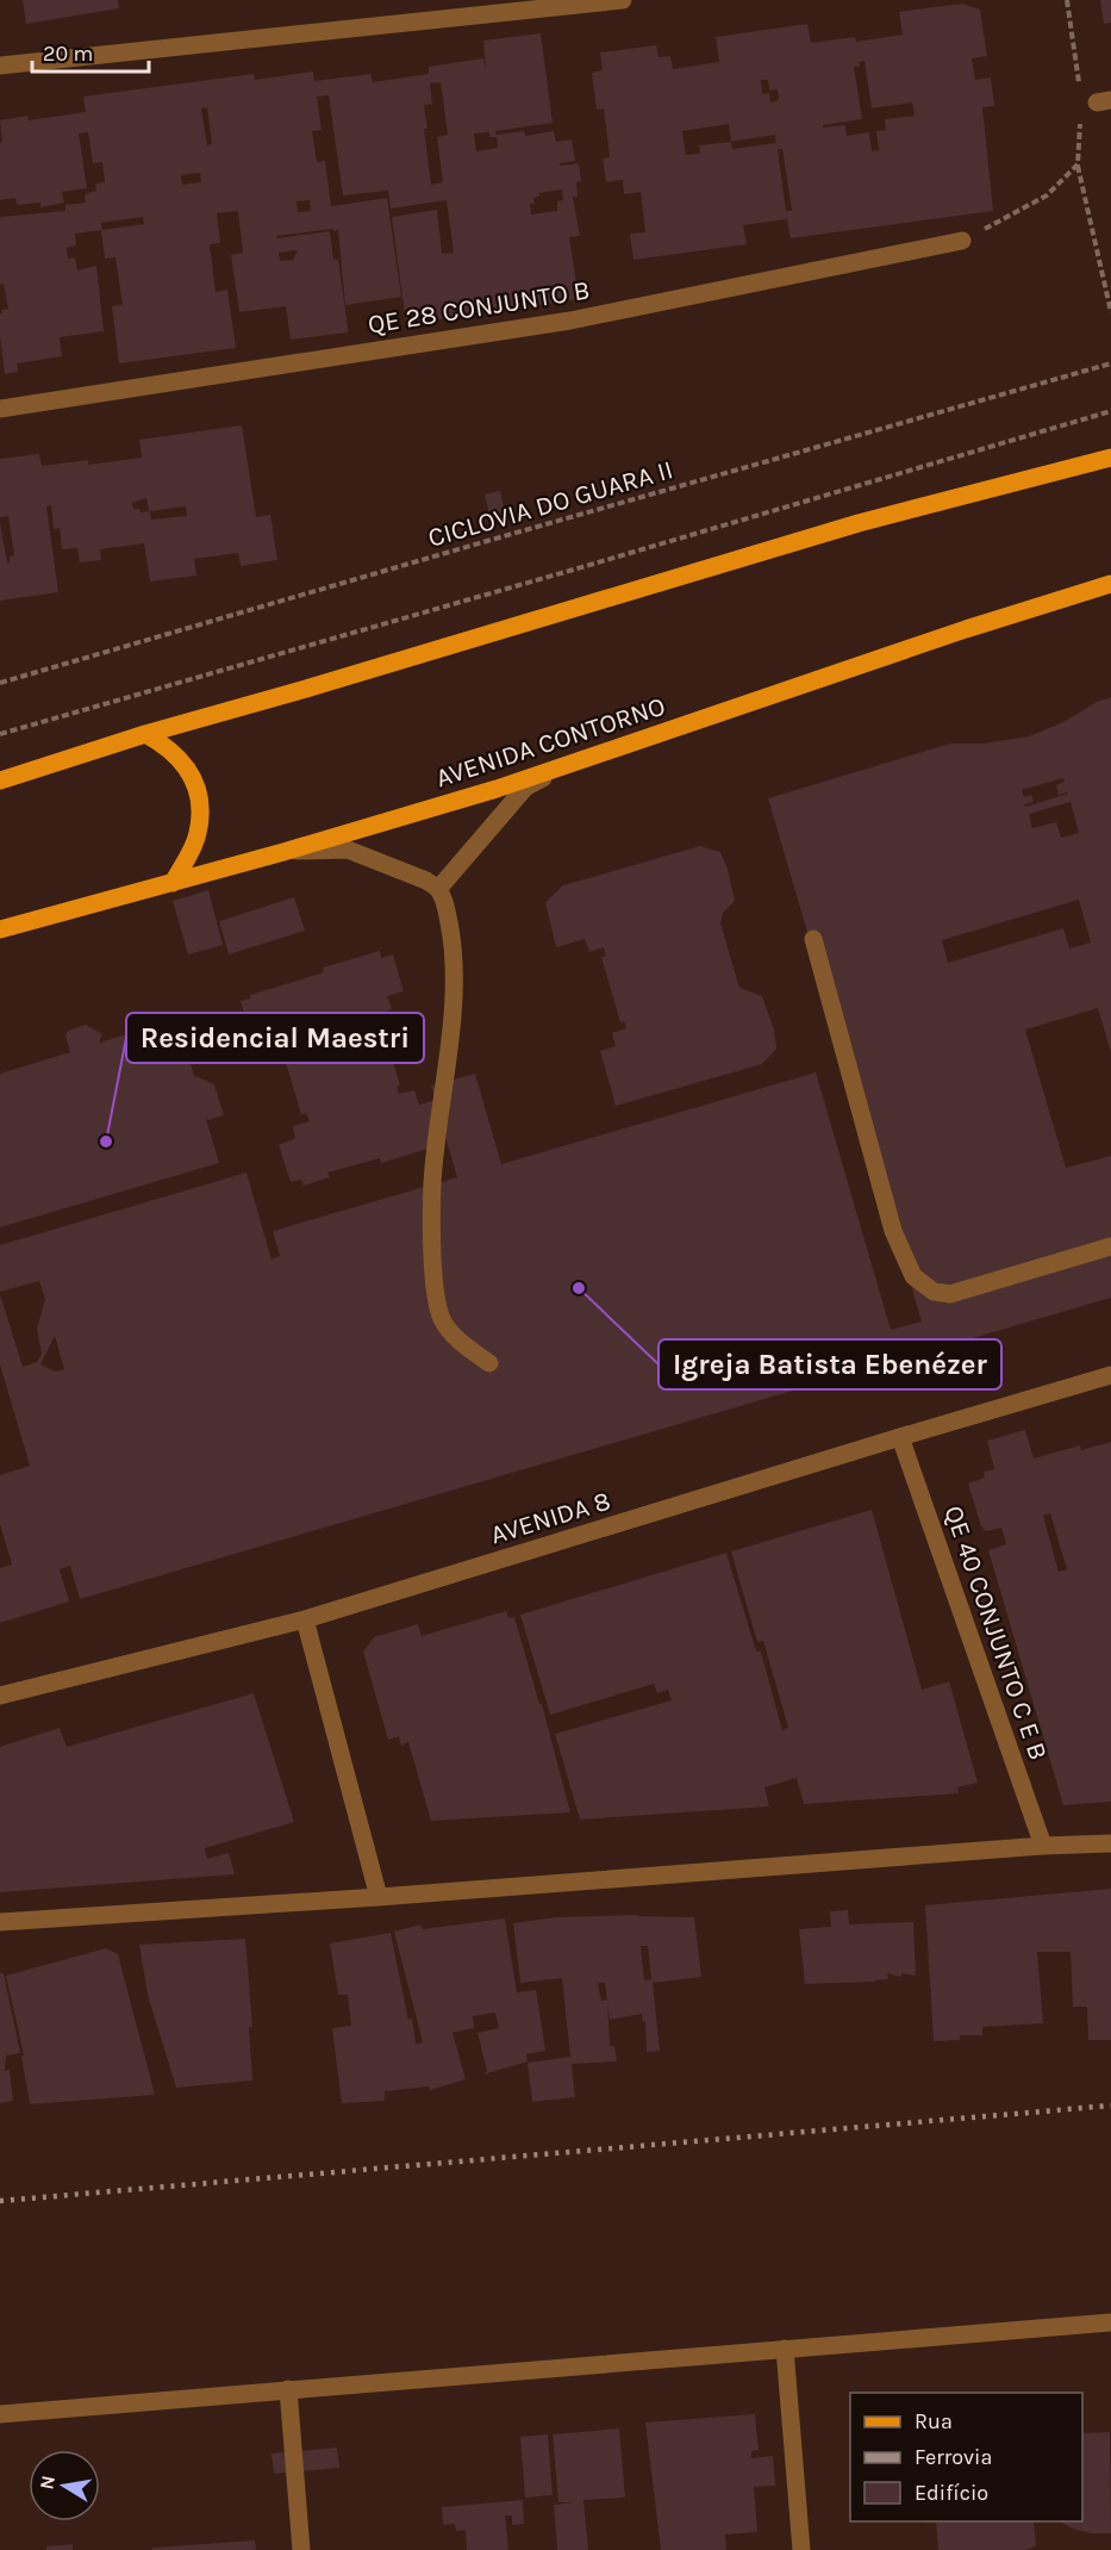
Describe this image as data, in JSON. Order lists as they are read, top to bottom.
{
  "streets": {
    "main road": ["AVENIDA CONTORNO"],
    "street": ["QE 28 CONJUNTO B", "AVENIDA 8", "QE 40 CONJUNTO C E B"],
    "path": ["CICLOVIA DO GUARA II"]
  },
  "crossings": [
    ["AVENIDA 8", "QE 40 CONJUNTO C E B"]
  ],
  "places": ["Residencial Maestri", "Igreja Batista Ebenézer"],
  "legend": ["Rua", "Ferrovia", "Edifício"],
  "scale_bar": "20 m",
  "north": "left"
}
